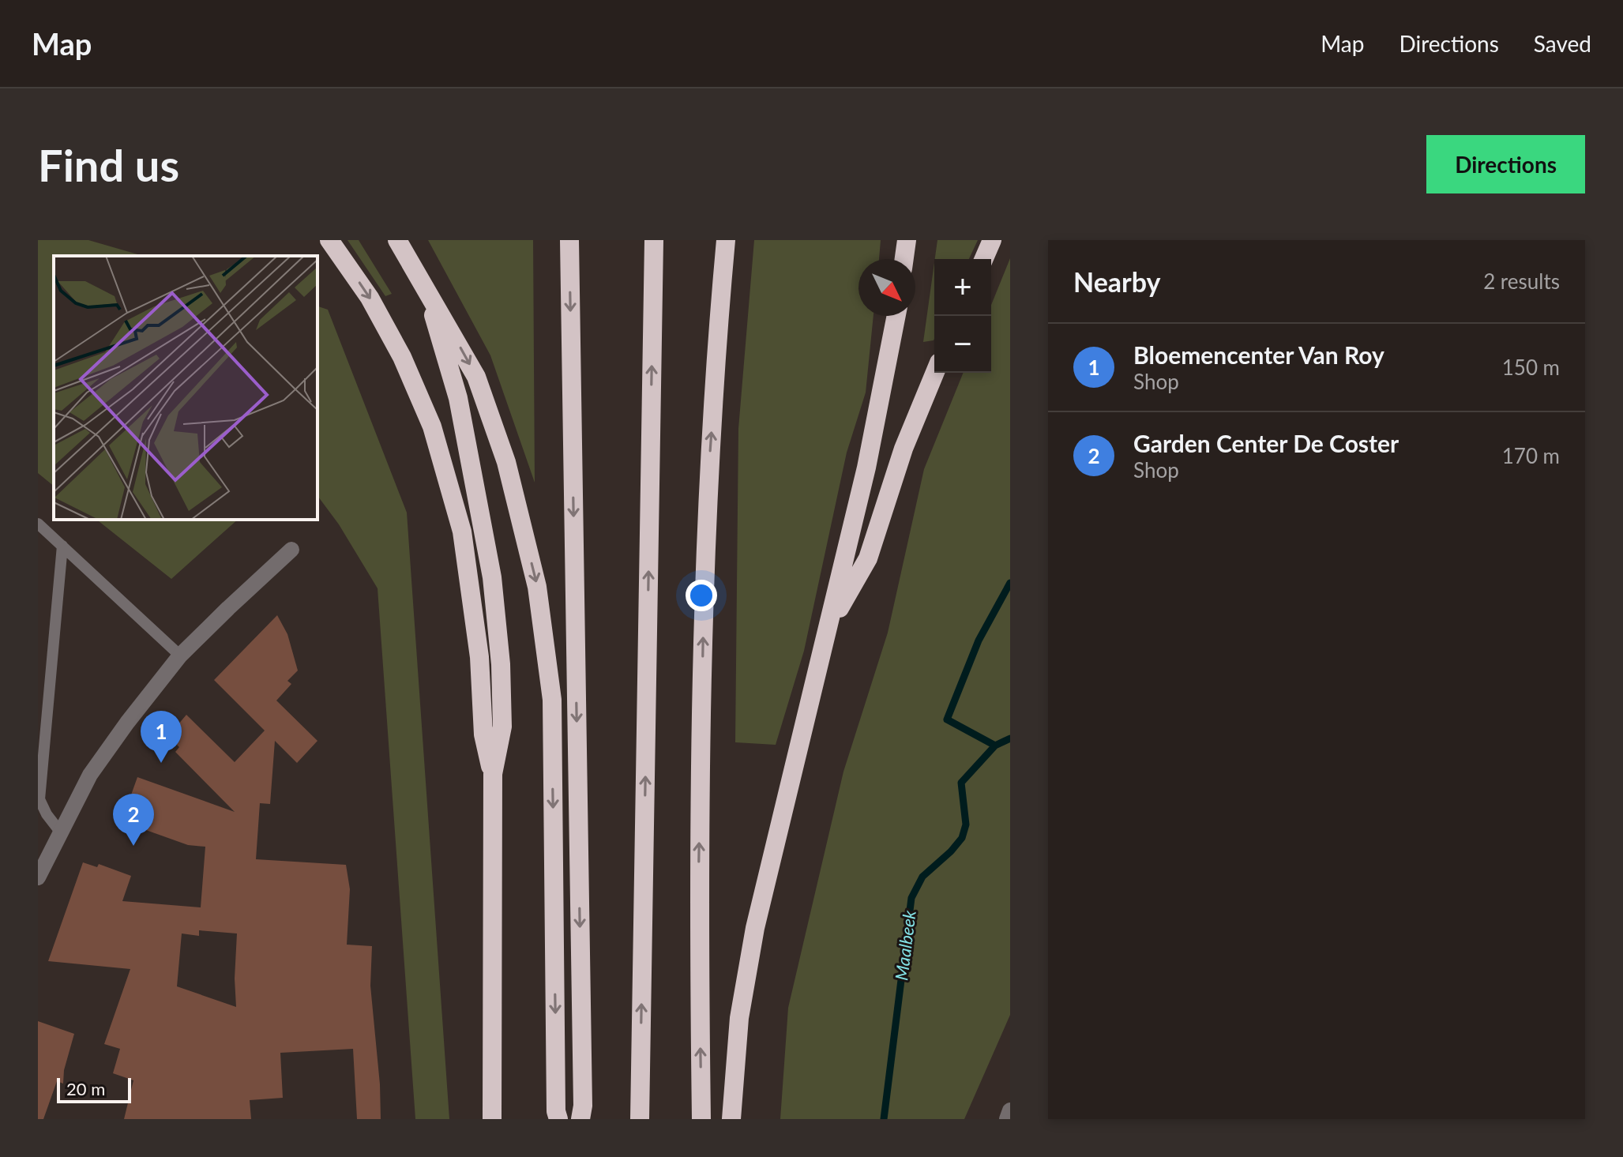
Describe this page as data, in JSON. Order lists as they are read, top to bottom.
{
  "water": ["Maalbeek"],
  "scale_bar": "20 m",
  "north": "bottom right",
  "page": {
    "header": "Map",
    "nav": ["Map", "Directions", "Saved"],
    "buttons": "Directions",
    "title": "Find us",
    "heading": ["Nearby", "2 results"],
    "map_buttons": ["+", "−"],
    "list": [
      {
        "mark": "1",
        "name": "Bloemencenter Van Roy",
        "note": "Shop",
        "value": "150 m"
      },
      {
        "mark": "2",
        "name": "Garden Center De Coster",
        "note": "Shop",
        "value": "170 m"
      }
    ],
    "pins": ["1", "2"],
    "scale": "20 m"
  }
}
